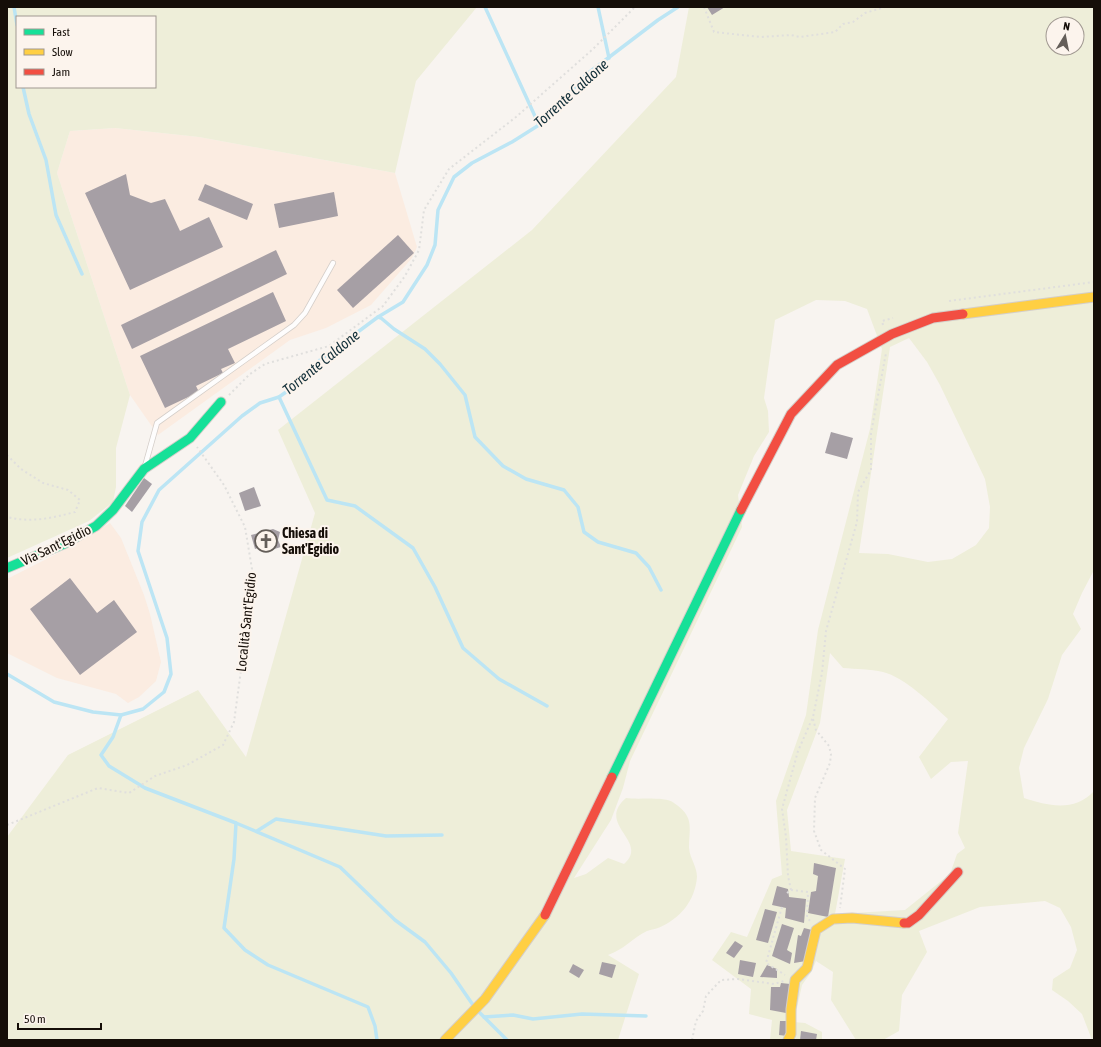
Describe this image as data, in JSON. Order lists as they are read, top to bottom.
{
  "streets": {
    "main road": ["Via Sant'Egidio"],
    "path": ["Località Sant'Egidio"]
  },
  "water": ["Torrente Caldone"],
  "places": {
    "church": ["Chiesa di Sant'Egidio"]
  },
  "legend": ["Fast", "Slow", "Jam"],
  "scale_bar": "50 m",
  "north": "top"
}
